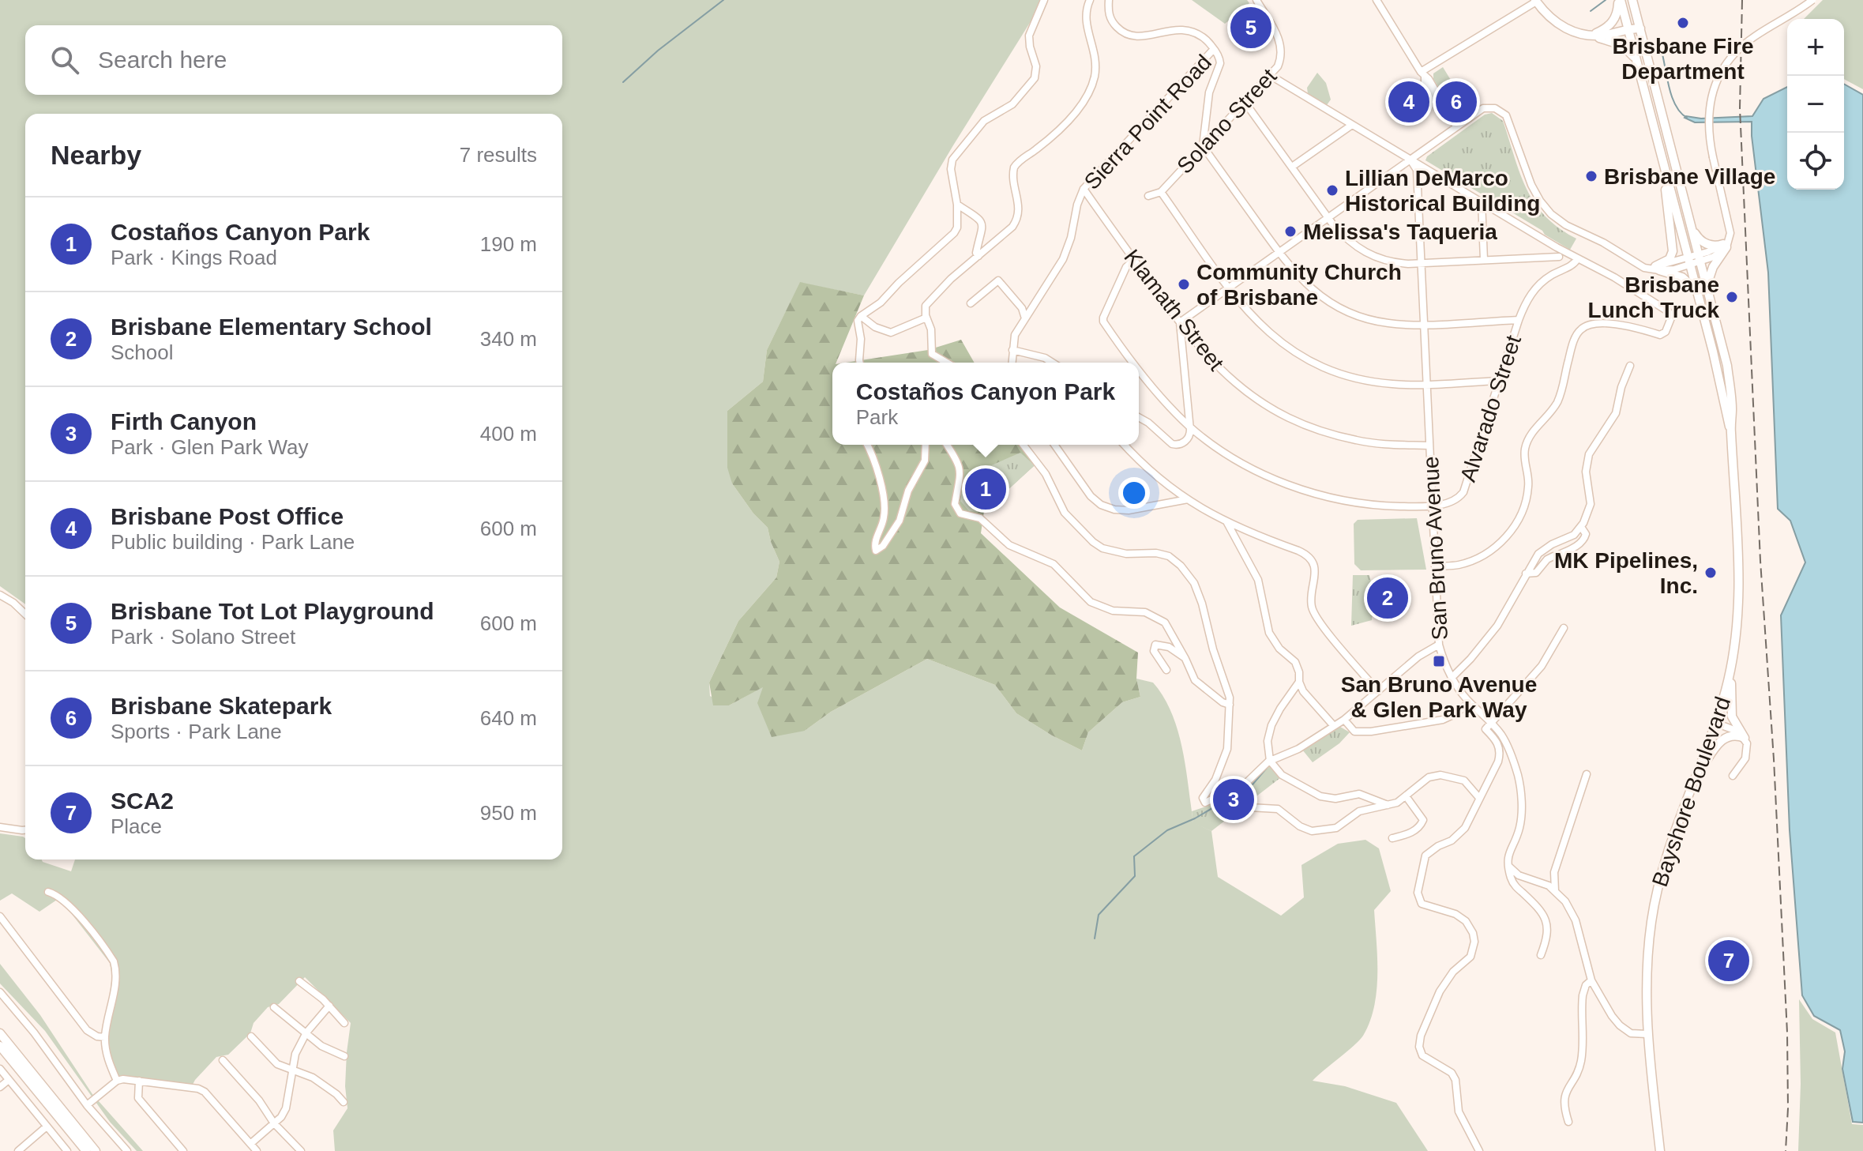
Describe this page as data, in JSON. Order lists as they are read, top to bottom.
{
  "streets": {
    "main road": ["Bayshore Boulevard"],
    "street": [
      "Solano Street",
      "Sierra Point Road",
      "Klamath Street",
      "Alvarado Street",
      "San Bruno Avenue"
    ]
  },
  "crossings": [
    ["Sierra Point Road", "Klamath Street"],
    ["Klamath Street", "Alvarado Street"],
    ["Klamath Street", "San Bruno Avenue"],
    ["Alvarado Street", "San Bruno Avenue"]
  ],
  "places": {
    "other": [
      "Brisbane Fire Department",
      "Brisbane Village",
      "Lillian DeMarco Historical Building",
      "Melissa's Taqueria",
      "Community Church of Brisbane",
      "Brisbane Lunch Truck",
      "MK Pipelines, Inc."
    ],
    "transit": ["San Bruno Avenue & Glen Park Way"]
  },
  "page": {
    "pins": [
      "5",
      "4",
      "6",
      "1",
      "2",
      "3",
      "7"
    ],
    "map_buttons": ["+", "−"],
    "search": "Search here",
    "heading": ["Nearby", "7 results"],
    "list": [
      {
        "mark": "1",
        "name": "Costaños Canyon Park",
        "note": "Park · Kings Road",
        "value": "190 m"
      },
      {
        "mark": "2",
        "name": "Brisbane Elementary School",
        "note": "School",
        "value": "340 m"
      },
      {
        "mark": "3",
        "name": "Firth Canyon",
        "note": "Park · Glen Park Way",
        "value": "400 m"
      },
      {
        "mark": "4",
        "name": "Brisbane Post Office",
        "note": "Public building · Park Lane",
        "value": "600 m"
      },
      {
        "mark": "5",
        "name": "Brisbane Tot Lot Playground",
        "note": "Park · Solano Street",
        "value": "600 m"
      },
      {
        "mark": "6",
        "name": "Brisbane Skatepark",
        "note": "Sports · Park Lane",
        "value": "640 m"
      },
      {
        "mark": "7",
        "name": "SCA2",
        "note": "Place",
        "value": "950 m"
      }
    ],
    "popup": ["Costaños Canyon Park", "Park"]
  }
}
